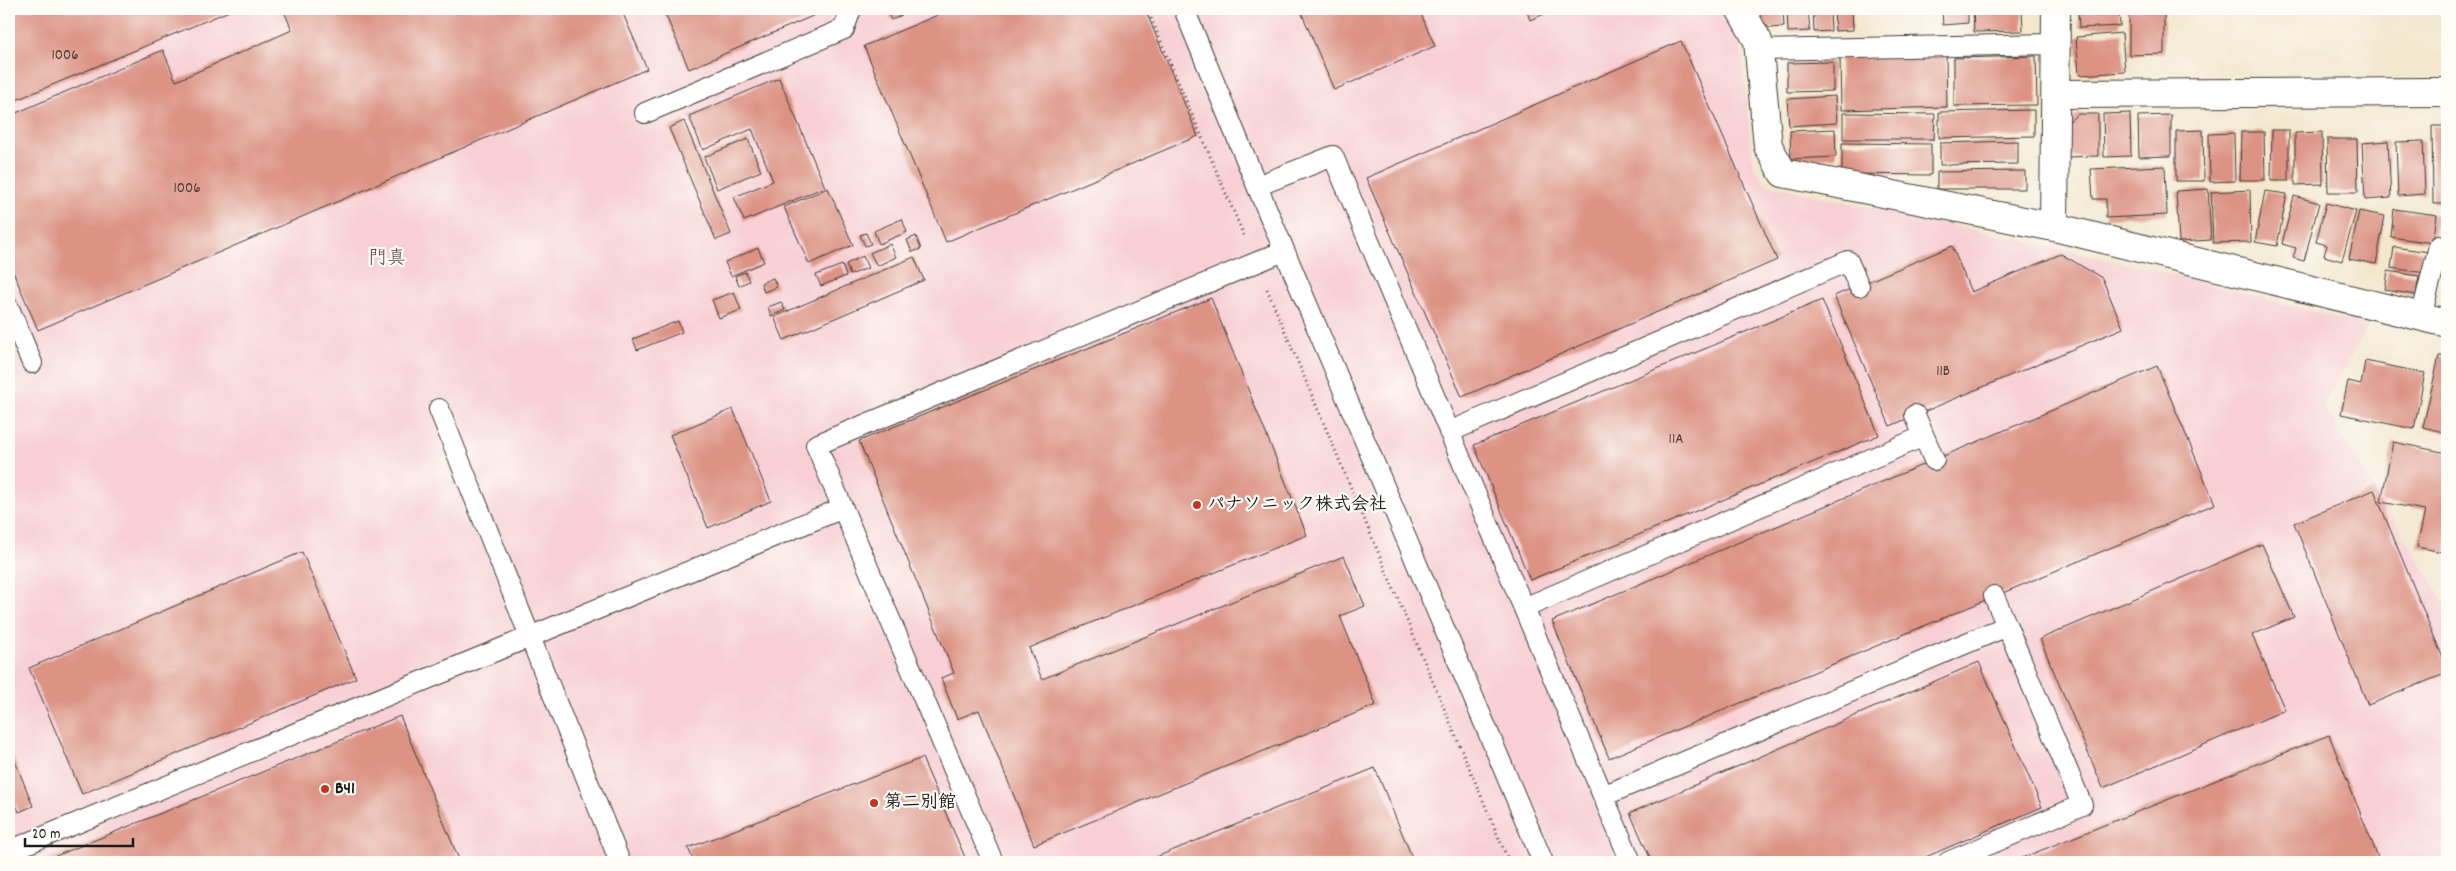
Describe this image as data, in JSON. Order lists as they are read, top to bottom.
{
  "districts": ["門真"],
  "places": ["パナソニック株式会社", "B41", "第二別館"],
  "house_numbers": [
    "1006",
    "1006",
    "11B",
    "11A"
  ],
  "scale_bar": "20 m"
}
